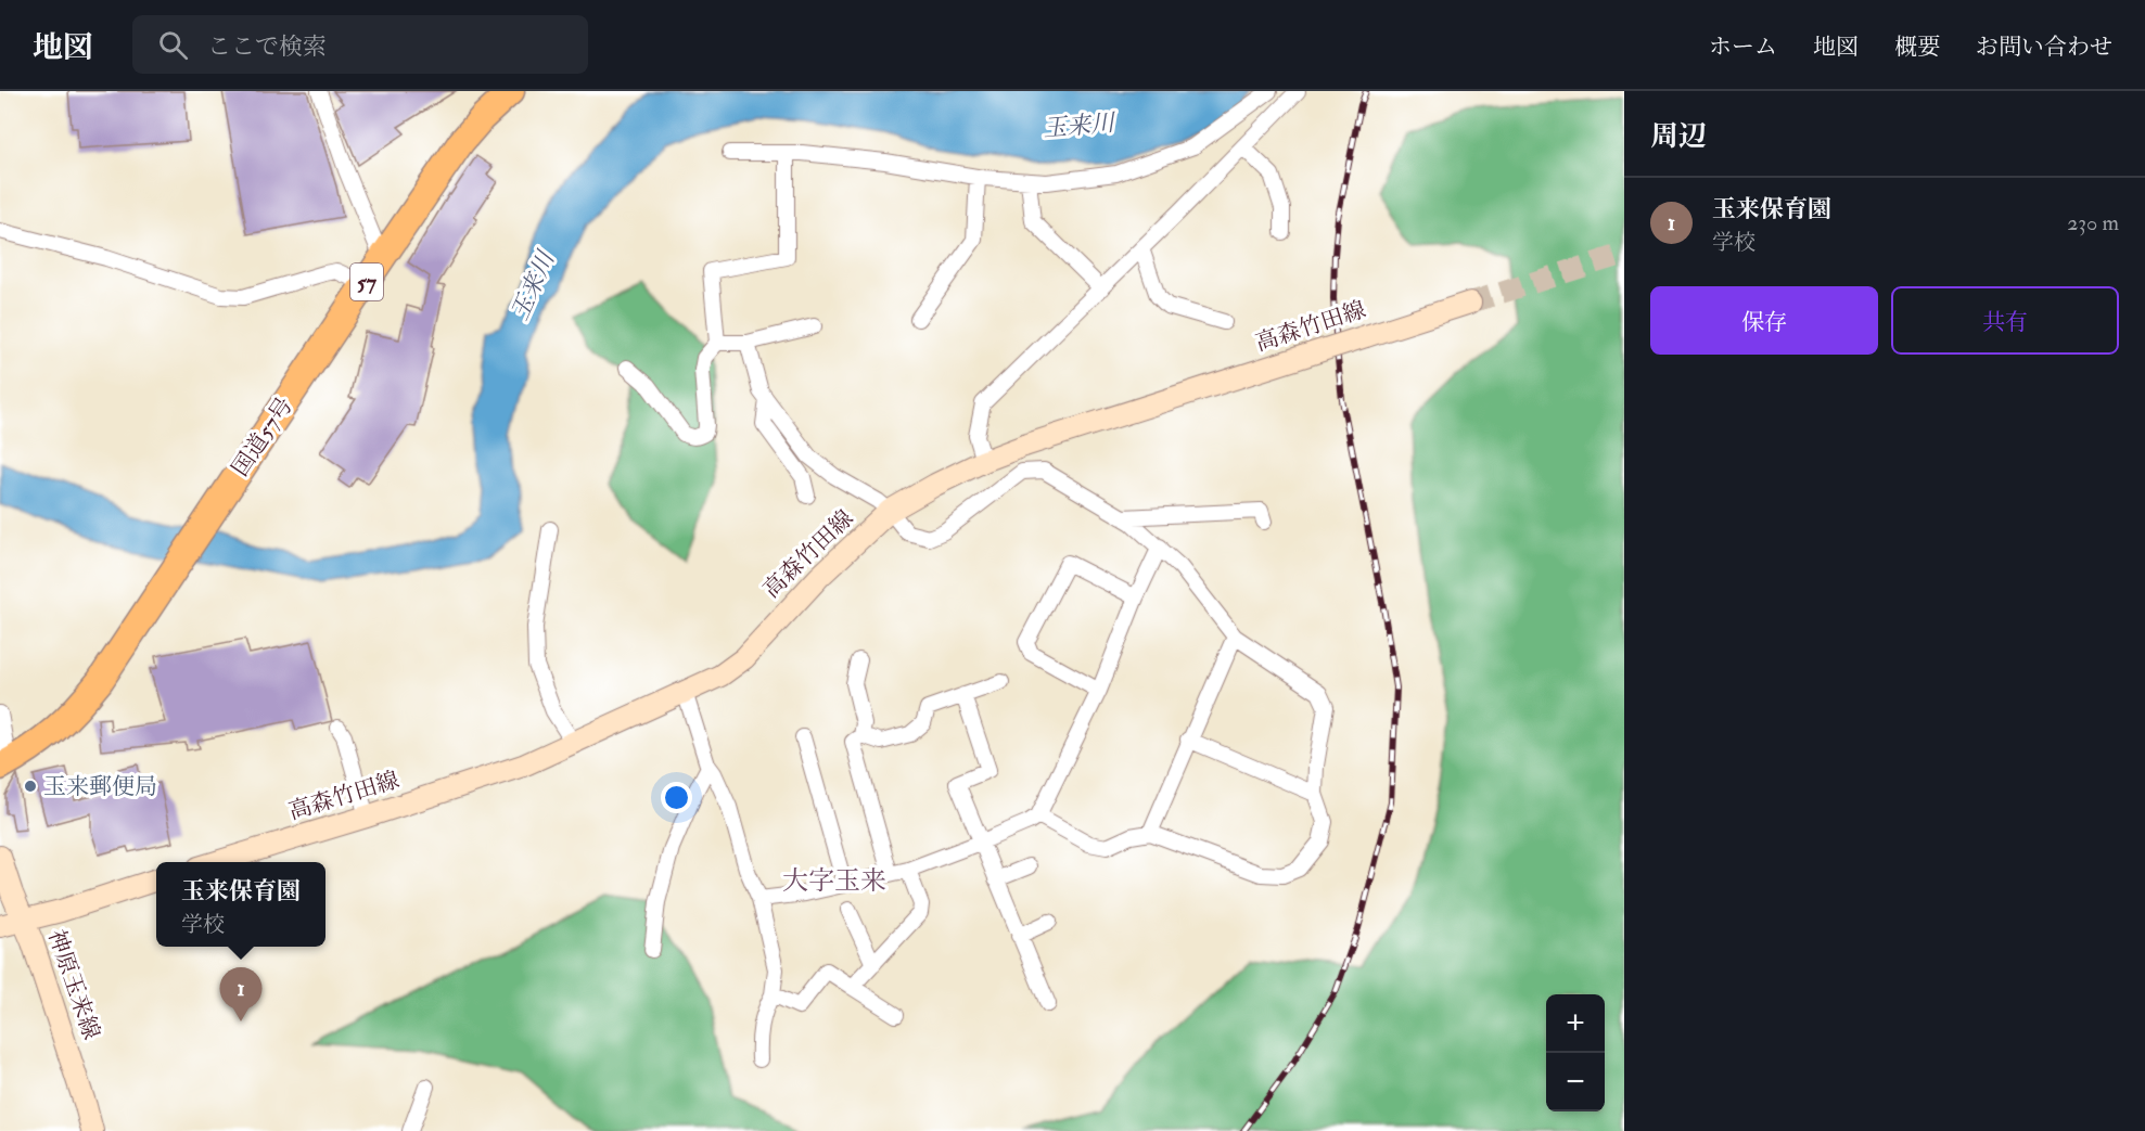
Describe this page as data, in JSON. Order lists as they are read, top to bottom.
{
  "streets": {
    "highway": ["57", "国道57号"],
    "main road": ["高森竹田線", "神原玉来線"]
  },
  "districts": ["大字玉来"],
  "water": ["玉来川"],
  "places": ["玉来郵便局"],
  "page": {
    "header": "地図",
    "search": "ここで検索",
    "nav": [
      "ホーム",
      "地図",
      "概要",
      "お問い合わせ"
    ],
    "heading": "周辺",
    "list": [
      {
        "mark": "1",
        "name": "玉来保育園",
        "note": "学校",
        "value": "230 m"
      }
    ],
    "buttons": ["保存", "共有"],
    "popup": ["玉来保育園", "学校"],
    "pins": "1",
    "map_buttons": ["+", "−"]
  }
}
